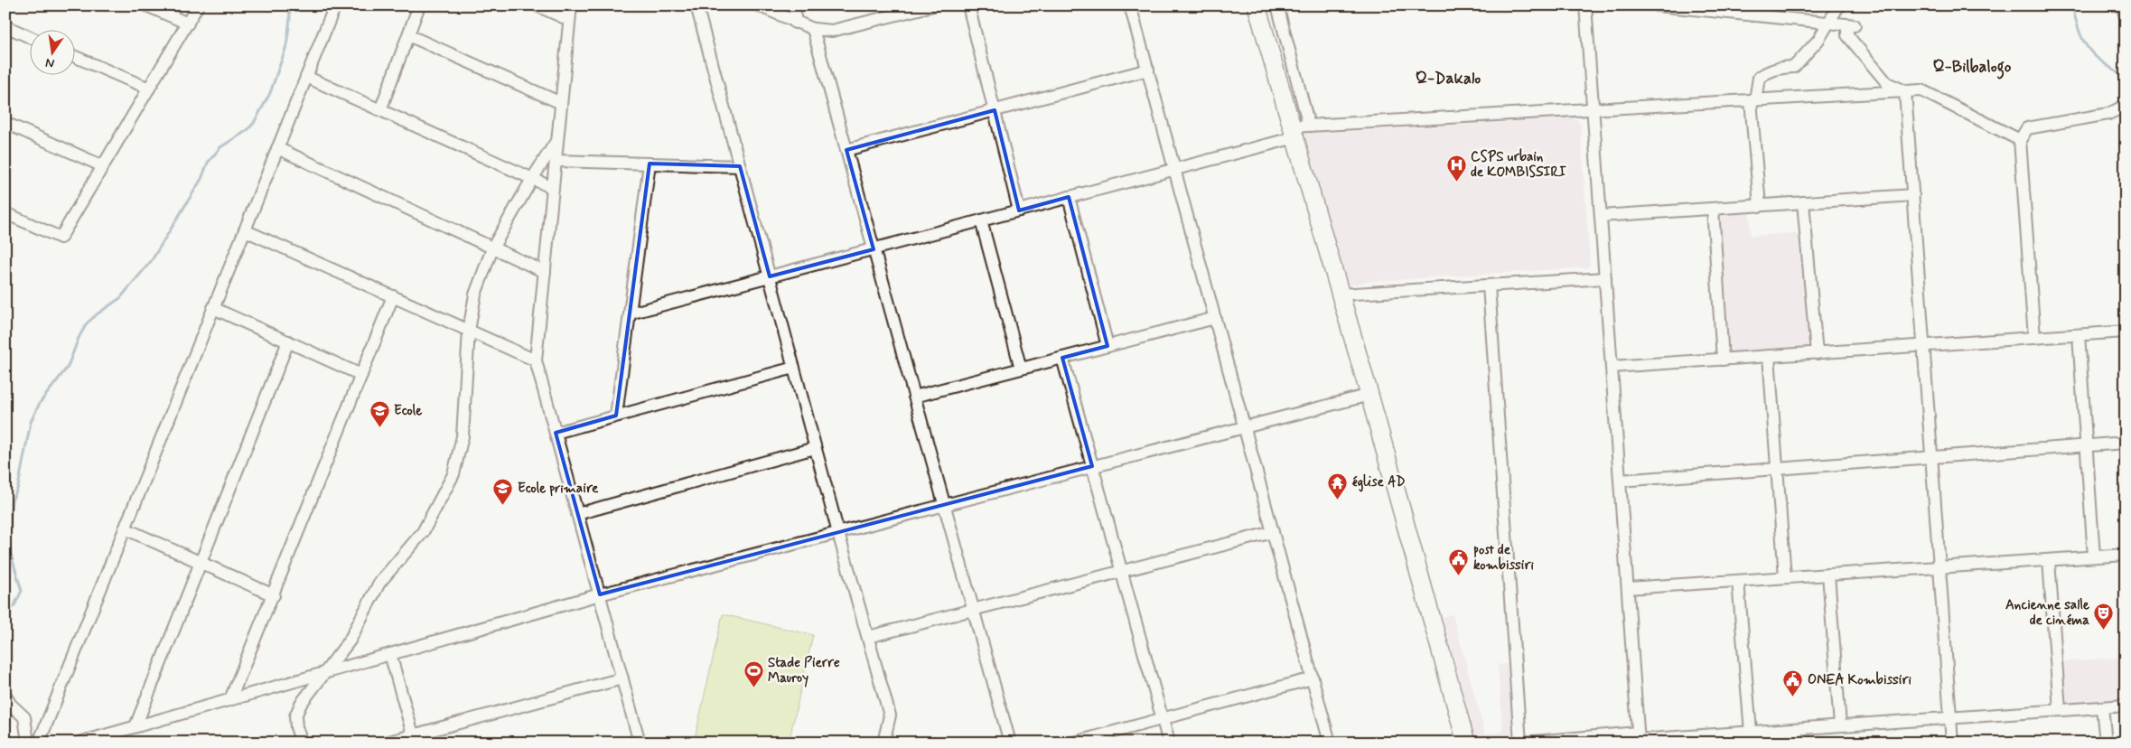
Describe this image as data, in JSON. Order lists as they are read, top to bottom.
{
  "districts": ["Q-Bilbalogo", "Q-Dakalo"],
  "places": {
    "hospital": ["CSPS urbain de KOMBISSIRI"],
    "school or university": ["Ecole", "Ecole primaire"],
    "temple": ["église AD"],
    "public building": ["post de kombissiri", "ONEA Kombissiri"],
    "theatre": ["Ancienne salle de cinéma"],
    "sports": ["Stade Pierre Mauroy"]
  },
  "north": "bottom"
}
